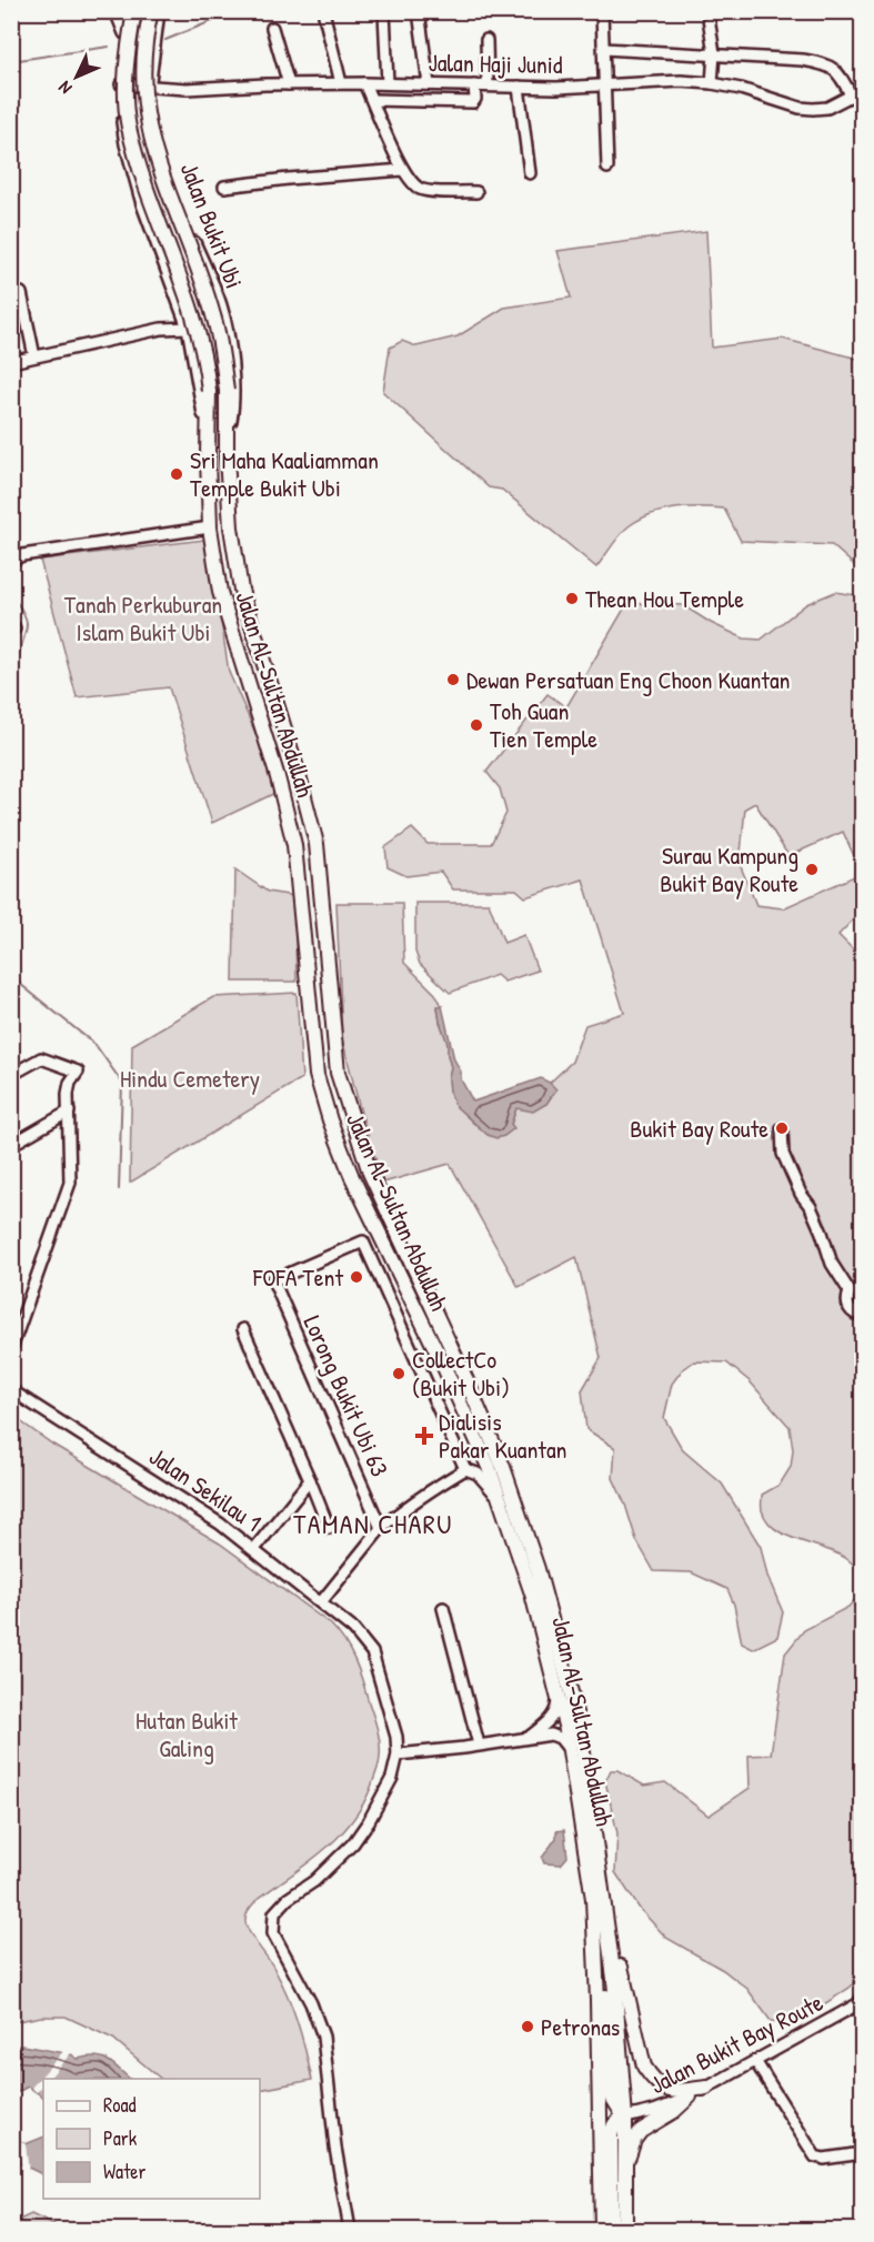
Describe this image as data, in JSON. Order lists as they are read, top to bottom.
{
  "streets": {
    "main road": ["Jalan Al-Sultan Abdullah"],
    "street": [
      "Jalan Haji Junid",
      "Jalan Bukit Ubi",
      "Lorong Bukit Ubi 63",
      "Jalan Sekilau 1",
      "Jalan Bukit Bay Route"
    ]
  },
  "crossings": [
    ["Jalan Haji Junid", "Jalan Bukit Ubi"],
    ["Jalan Bukit Ubi", "Jalan Al-Sultan Abdullah"]
  ],
  "districts": ["TAMAN CHARU"],
  "parks": ["Tanah Perkuburan Islam Bukit Ubi", "Hindu Cemetery", "Hutan Bukit Galing"],
  "places": {
    "other": [
      "Sri Maha Kaaliamman Temple Bukit Ubi",
      "Thean Hou Temple",
      "Dewan Persatuan Eng Choon Kuantan",
      "Toh Guan Tien Temple",
      "Surau Kampung Bukit Bay Route",
      "Bukit Bay Route",
      "FOFA Tent",
      "CollectCo (Bukit Ubi)",
      "Petronas"
    ],
    "health": ["Dialisis Pakar Kuantan"]
  },
  "legend": ["Road", "Park", "Water"],
  "north": "bottom left"
}
